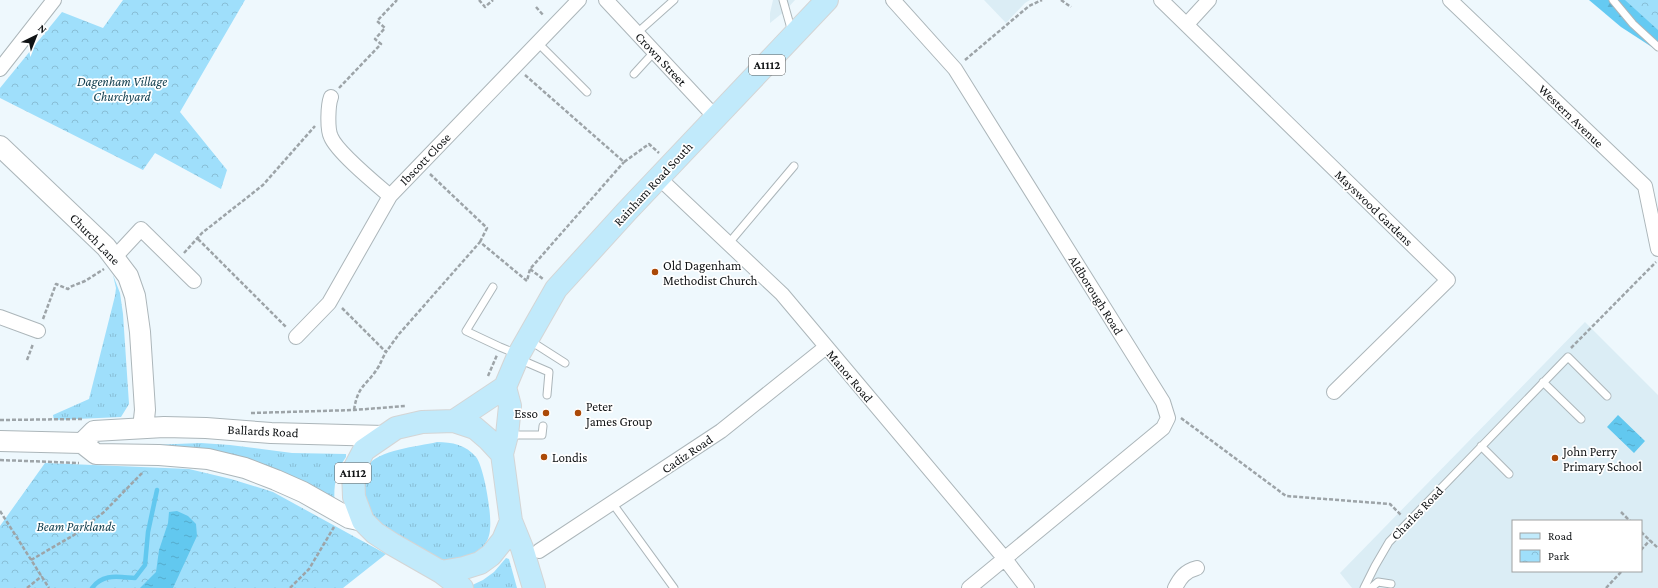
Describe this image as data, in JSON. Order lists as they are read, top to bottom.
{
  "streets": {
    "main road": [
      "A1112",
      "Rainham Road South",
      "Church Lane",
      "Ballards Road"
    ],
    "street": [
      "Crown Street",
      "Western Avenue",
      "Ibscott Close",
      "Mayswood Gardens",
      "Aldborough Road",
      "Manor Road",
      "Cadiz Road"
    ],
    "lane": ["Charles Road"]
  },
  "crossings": [
    ["Crown Street", "Rainham Road South"],
    ["A1112", "Ballards Road"],
    ["Rainham Road South", "Manor Road"],
    ["Church Lane", "Ballards Road"],
    ["Manor Road", "Cadiz Road"]
  ],
  "parks": ["Dagenham Village Churchyard", "Beam Parklands"],
  "places": [
    "Old Dagenham Methodist Church",
    "Esso",
    "Peter James Group",
    "Londis",
    "John Perry Primary School"
  ],
  "legend": ["Road", "Park"],
  "north": "top right"
}
